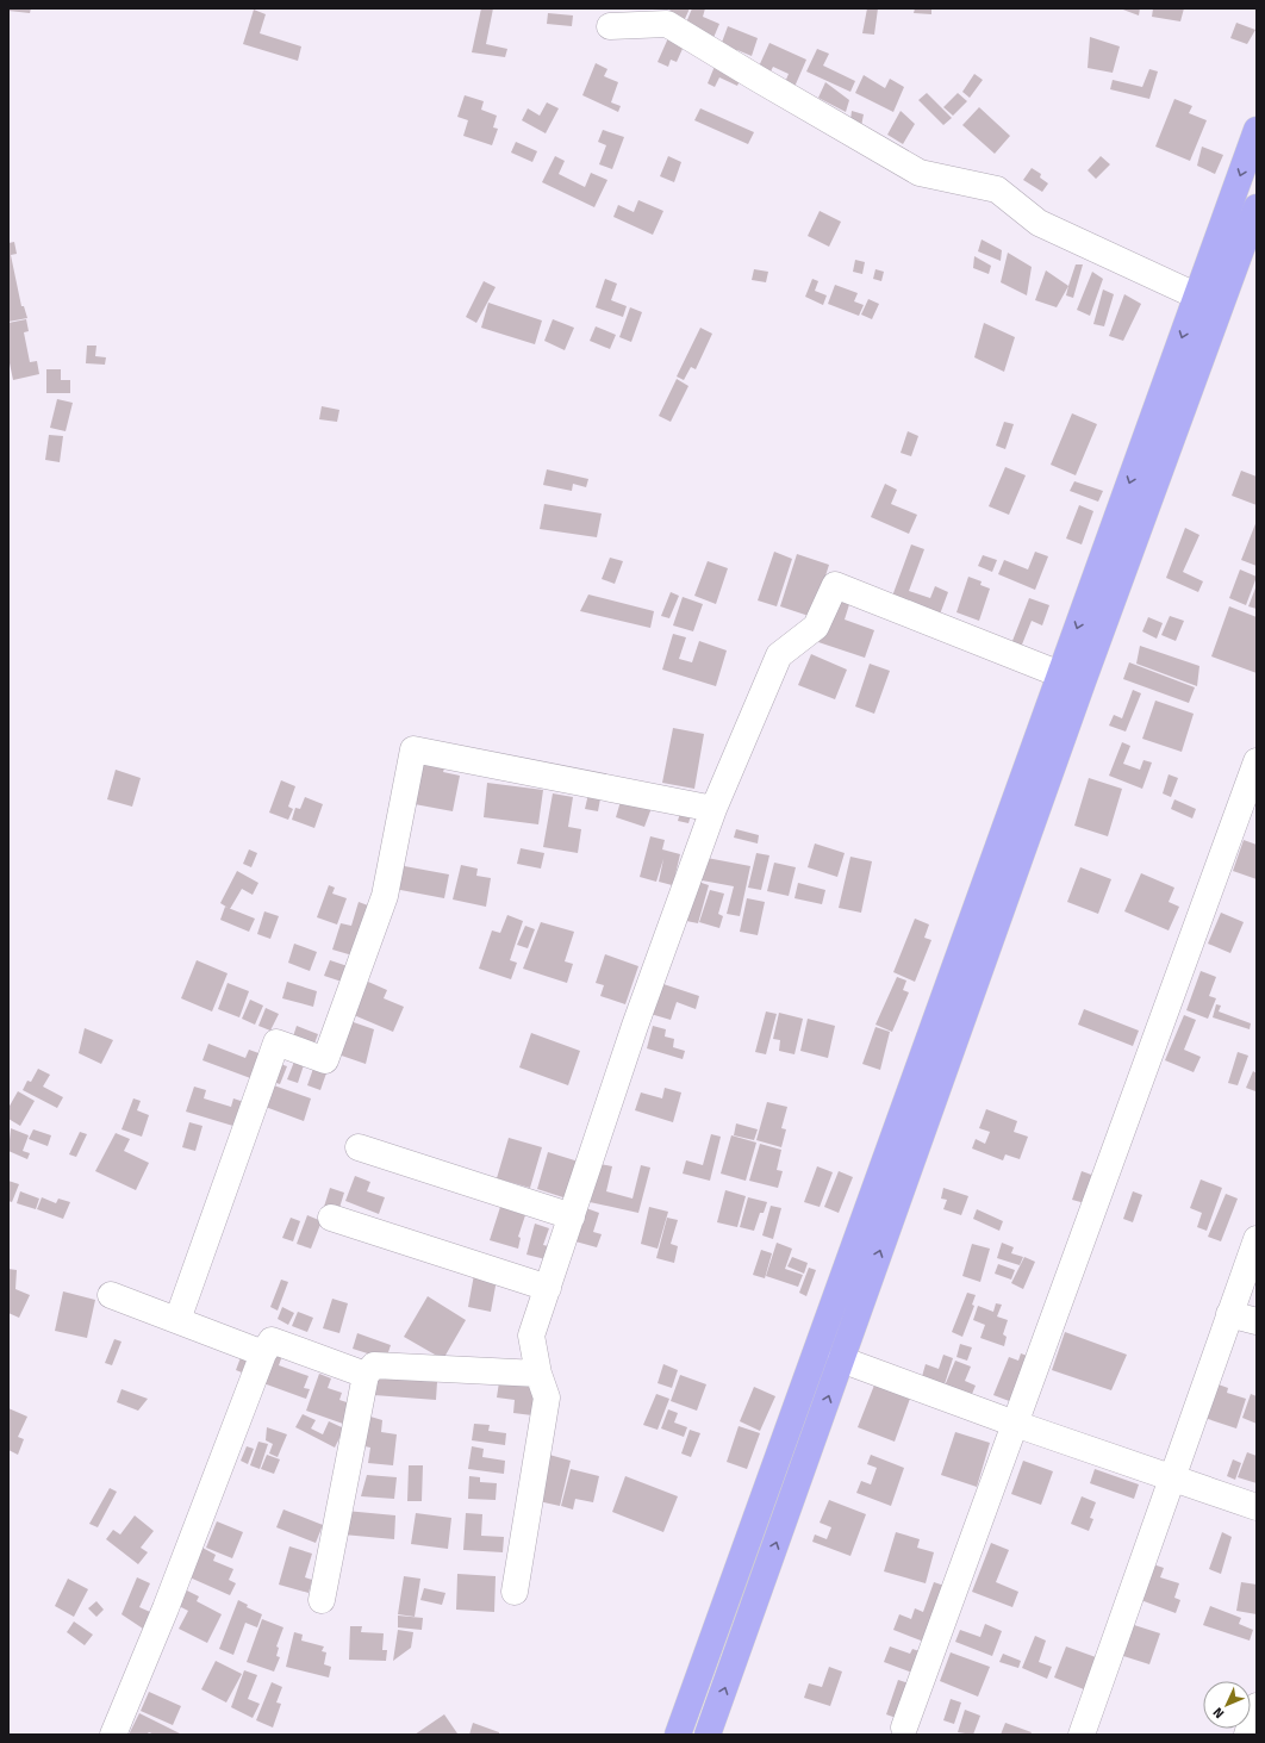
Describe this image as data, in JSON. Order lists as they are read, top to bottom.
{
  "north": "bottom left"
}
